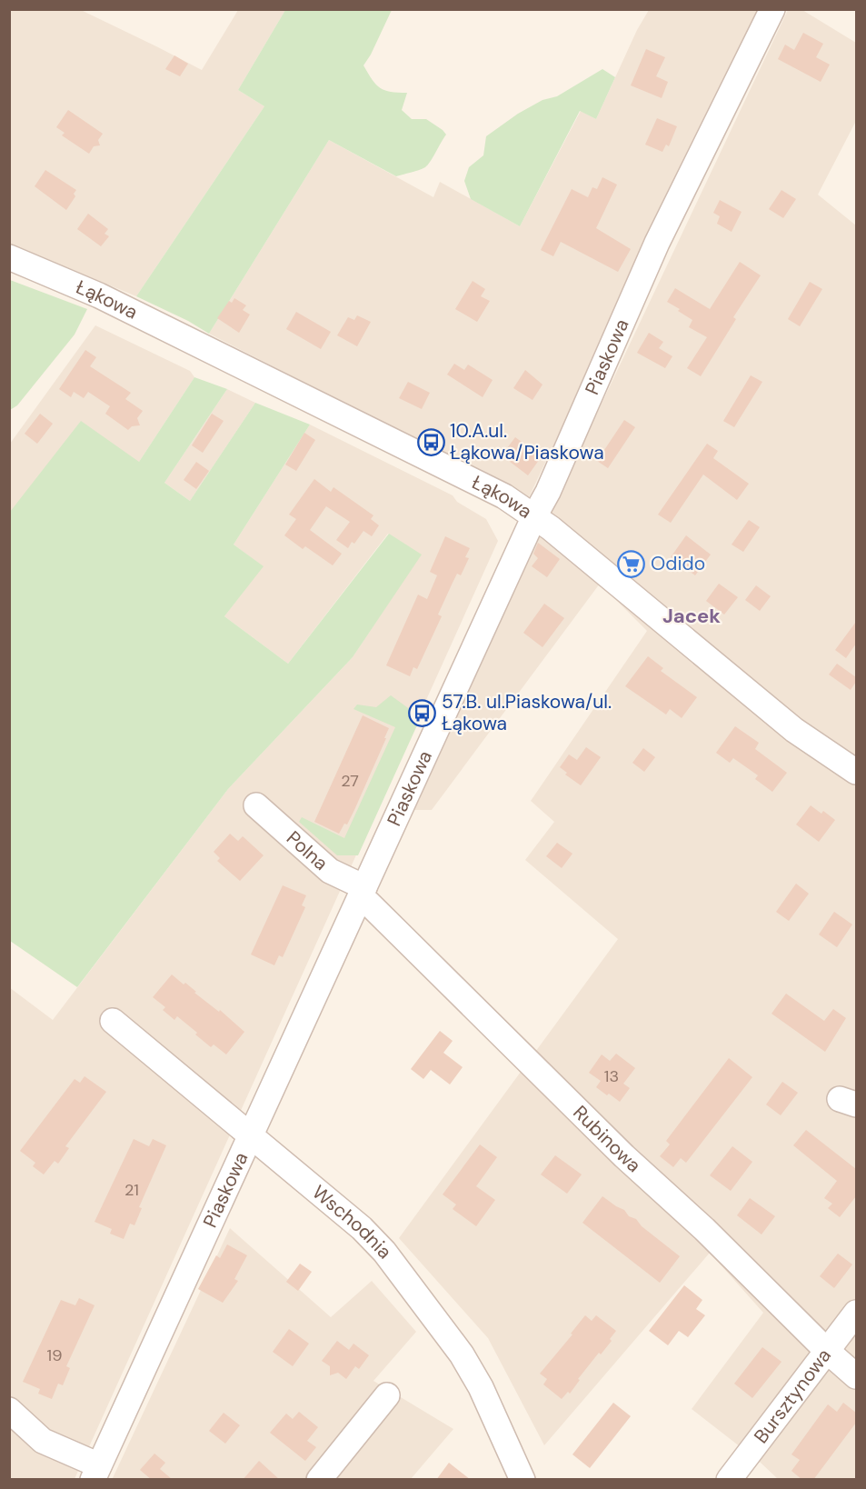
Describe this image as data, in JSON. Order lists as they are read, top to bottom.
{
  "streets": {
    "street": [
      "Łąkowa",
      "Piaskowa",
      "Polna",
      "Rubinowa",
      "Wschodnia",
      "Bursztynowa"
    ]
  },
  "crossings": [
    ["Łąkowa", "Piaskowa"],
    ["Piaskowa", "Polna"],
    ["Piaskowa", "Rubinowa"],
    ["Piaskowa", "Wschodnia"],
    ["Polna", "Rubinowa"],
    ["Rubinowa", "Bursztynowa"]
  ],
  "districts": ["Jacek"],
  "places": {
    "bus stop": ["10.A.ul. Łąkowa/Piaskowa", "57.B. ul.Piaskowa/ul. Łąkowa"],
    "supermarket": ["Odido"]
  },
  "house_numbers": [
    "27",
    "13",
    "21",
    "19"
  ]
}
